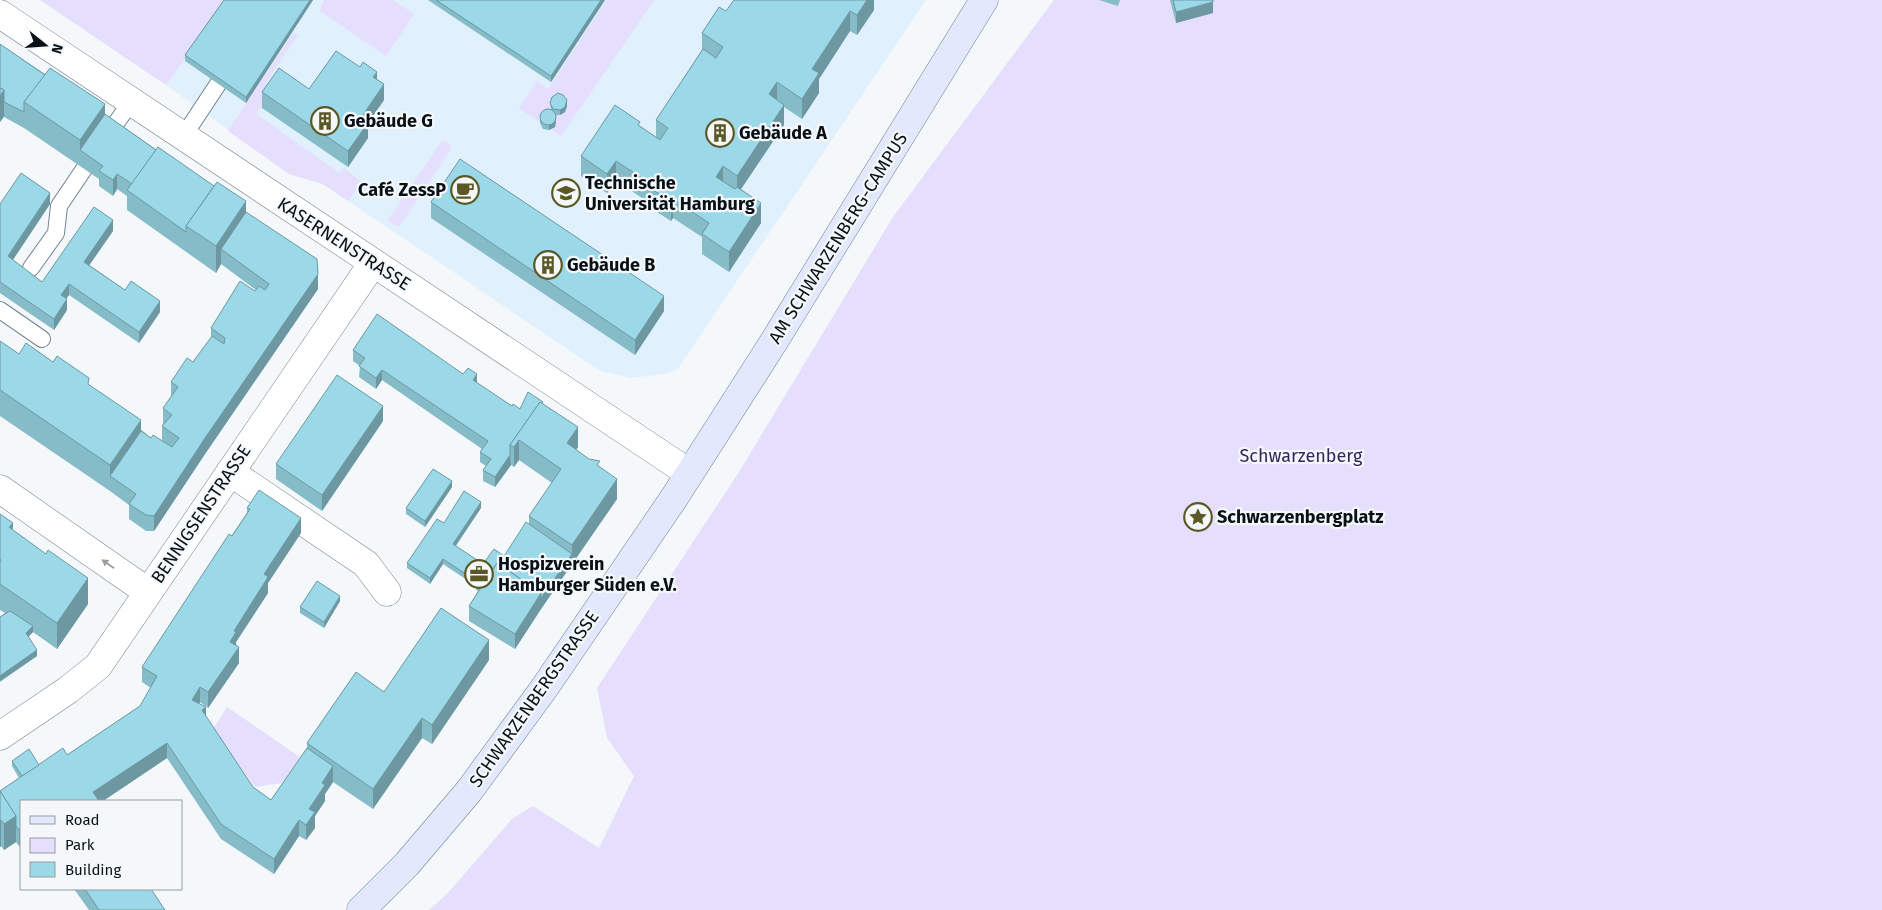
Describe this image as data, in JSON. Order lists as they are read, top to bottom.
{
  "streets": {
    "street": [
      "AM SCHWARZENBERG-CAMPUS",
      "KASERNENSTRASSE",
      "BENNIGSENSTRASSE",
      "SCHWARZENBERGSTRASSE"
    ]
  },
  "crossings": [
    ["AM SCHWARZENBERG-CAMPUS", "KASERNENSTRASSE"],
    ["AM SCHWARZENBERG-CAMPUS", "SCHWARZENBERGSTRASSE"],
    ["KASERNENSTRASSE", "BENNIGSENSTRASSE"],
    ["KASERNENSTRASSE", "SCHWARZENBERGSTRASSE"]
  ],
  "parks": ["Schwarzenberg"],
  "places": {
    "building": ["Gebäude G", "Gebäude A", "Gebäude B"],
    "cafe": ["Café ZessP"],
    "school or university": ["Technische Universität Hamburg"],
    "place": ["Schwarzenbergplatz"],
    "office": ["Hospizverein Hamburger Süden e.V."]
  },
  "legend": ["Road", "Park", "Building"],
  "north": "right"
}
